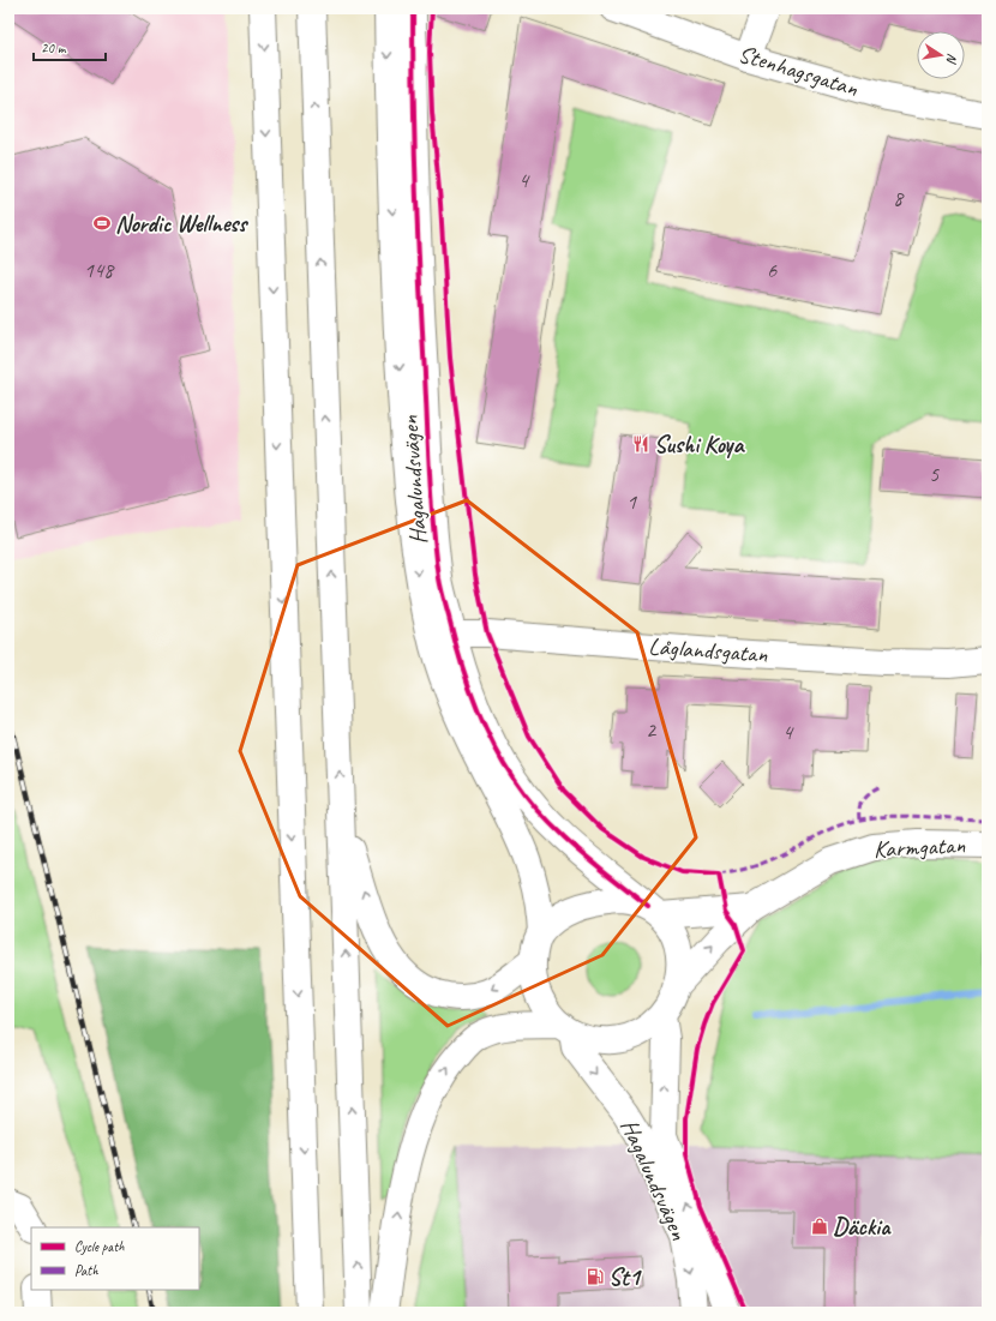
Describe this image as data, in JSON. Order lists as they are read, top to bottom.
{
  "streets": {
    "main road": [
      "Stenhagsgatan",
      "Hagalundsvägen",
      "Låglandsgatan",
      "Karmgatan"
    ]
  },
  "crossings": [
    ["Hagalundsvägen", "Låglandsgatan"],
    ["Hagalundsvägen", "Karmgatan"]
  ],
  "places": {
    "sports": ["Nordic Wellness"],
    "restaurant": ["Sushi Koya"],
    "shop": ["Däckia"],
    "fuel station": ["St1"]
  },
  "house_numbers": [
    "4",
    "8",
    "148",
    "6",
    "5",
    "1",
    "2",
    "4"
  ],
  "legend": ["Cycle path", "Path"],
  "scale_bar": "20 m",
  "north": "right"
}
